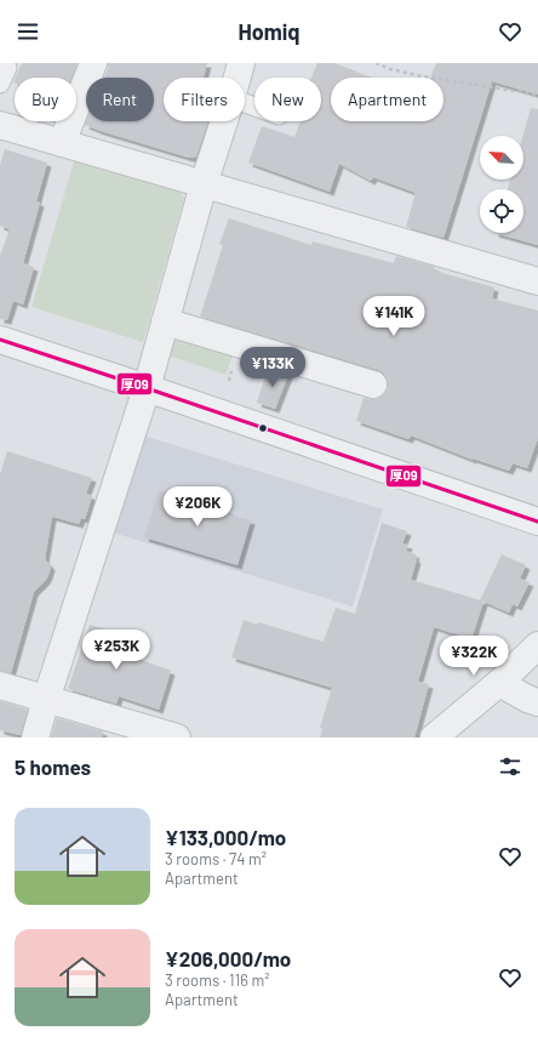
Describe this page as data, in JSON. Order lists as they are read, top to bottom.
{
  "lines": ["transit line 厚09"],
  "north": "top left",
  "page": {
    "header": "Homiq",
    "chip": [
      "Buy",
      "Rent",
      "Filters",
      "New",
      "Apartment"
    ],
    "price": [
      "¥141K",
      "¥133K",
      "¥206K",
      "¥253K",
      "¥322K"
    ],
    "heading": "5 homes",
    "list": [
      {
        "name": "¥133,000/mo",
        "note": "3 rooms · 74 m² · Apartment"
      },
      {
        "name": "¥206,000/mo",
        "note": "3 rooms · 116 m² · Apartment"
      }
    ]
  }
}
